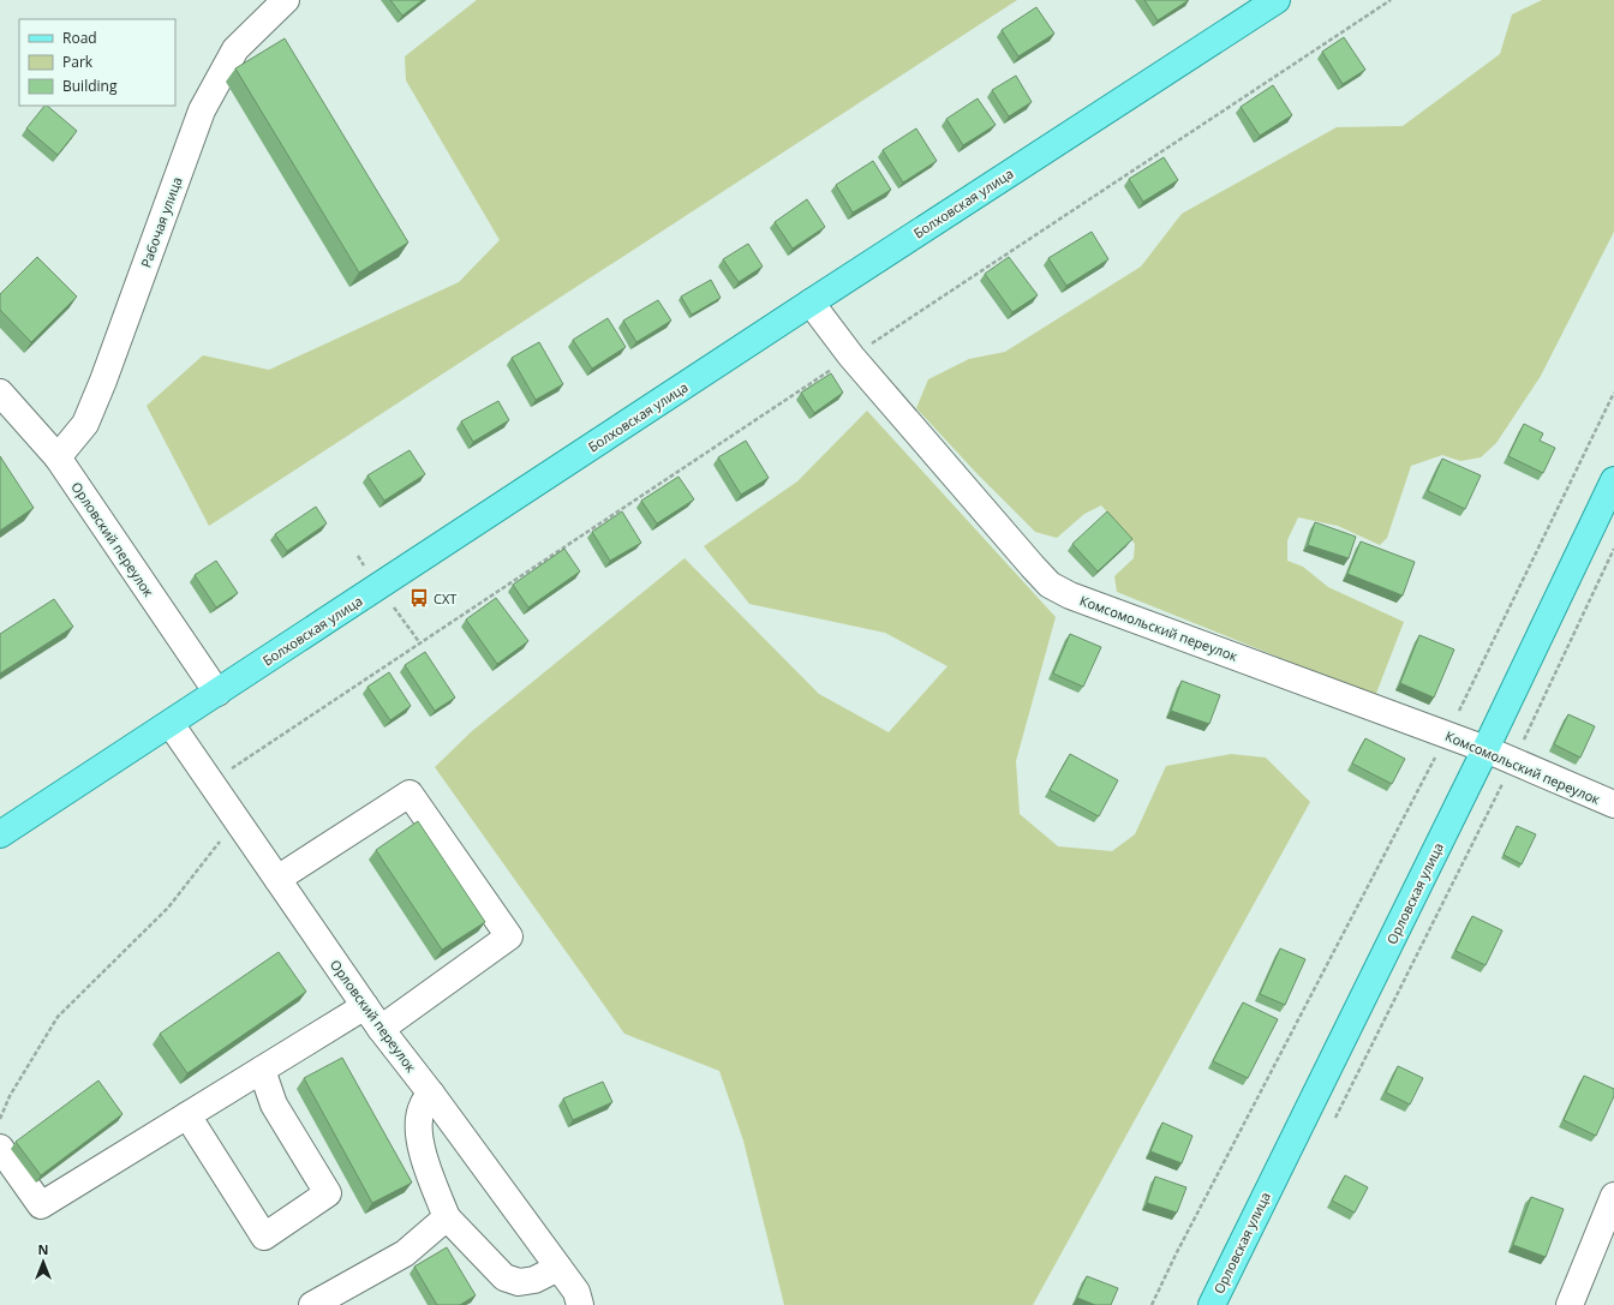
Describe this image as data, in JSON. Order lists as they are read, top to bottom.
{
  "streets": {
    "main road": ["Болховская улица", "Орловская улица"],
    "street": ["Рабочая улица", "Орловский переулок", "Комсомольский переулок"]
  },
  "crossings": [
    ["Болховская улица", "Орловский переулок"],
    ["Болховская улица", "Комсомольский переулок"],
    ["Рабочая улица", "Орловский переулок"],
    ["Комсомольский переулок", "Орловская улица"]
  ],
  "places": {
    "bus stop": ["СХТ"]
  },
  "legend": ["Road", "Park", "Building"],
  "north": "top"
}
